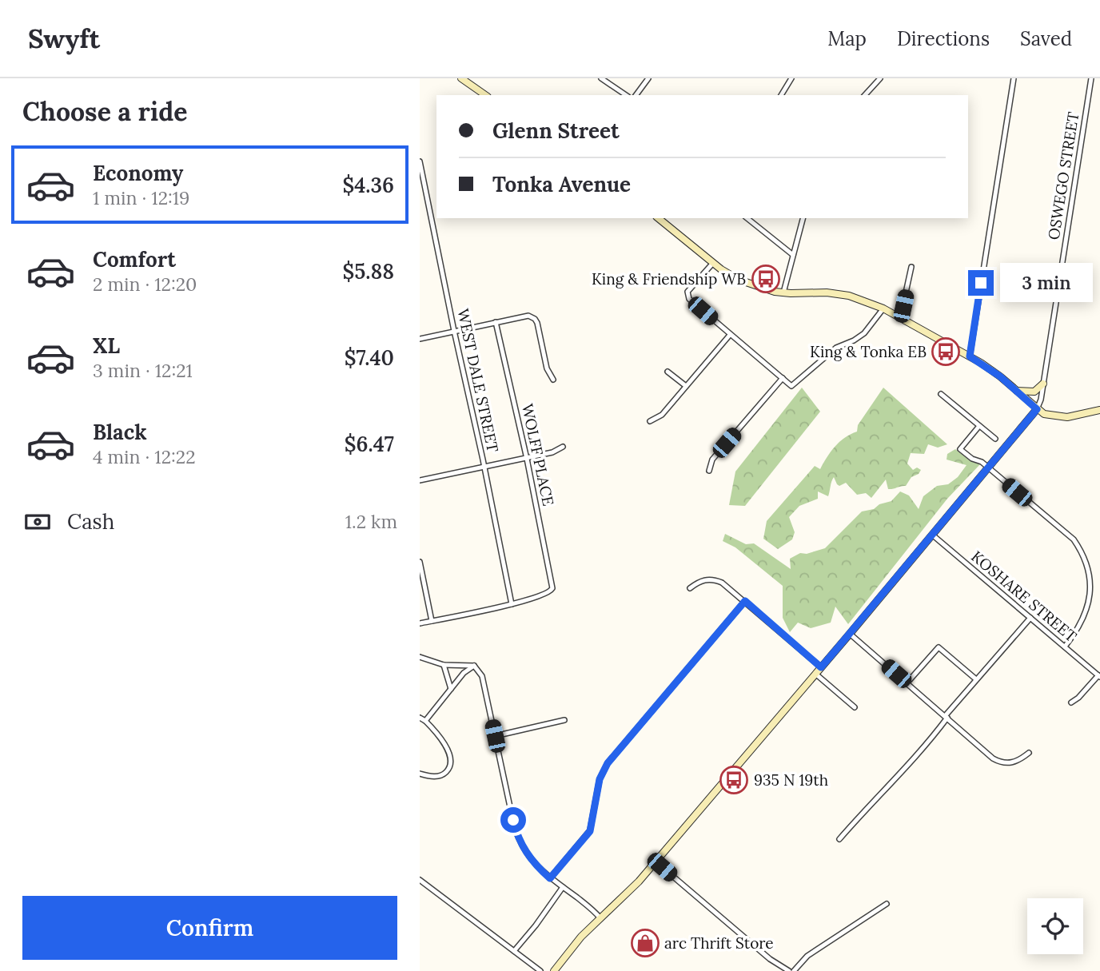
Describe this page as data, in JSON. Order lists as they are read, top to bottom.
{
  "streets": {
    "street": [
      "OSWEGO STREET",
      "WEST DALE STREET",
      "WOLFF PLACE",
      "KOSHARE STREET"
    ]
  },
  "crossings": [
    ["WEST DALE STREET", "WOLFF PLACE"]
  ],
  "places": {
    "bus stop": ["King & Friendship WB", "King & Tonka EB", "935 N 19th"],
    "shop": ["arc Thrift Store"]
  },
  "page": {
    "header": "Swyft",
    "nav": ["Map", "Directions", "Saved"],
    "heading": "Choose a ride",
    "banner": ["Glenn Street", "Tonka Avenue"],
    "list": [
      {
        "name": "Economy",
        "note": "1 min · 12:19",
        "value": "$4.36"
      },
      {
        "name": "Comfort",
        "note": "2 min · 12:20",
        "value": "$5.88"
      },
      {
        "name": "XL",
        "note": "3 min · 12:21",
        "value": "$7.40"
      },
      {
        "name": "Black",
        "note": "4 min · 12:22",
        "value": "$6.47"
      }
    ],
    "bubble": "3 min",
    "pay": ["Cash", "1.2 km"],
    "buttons": "Confirm"
  }
}
